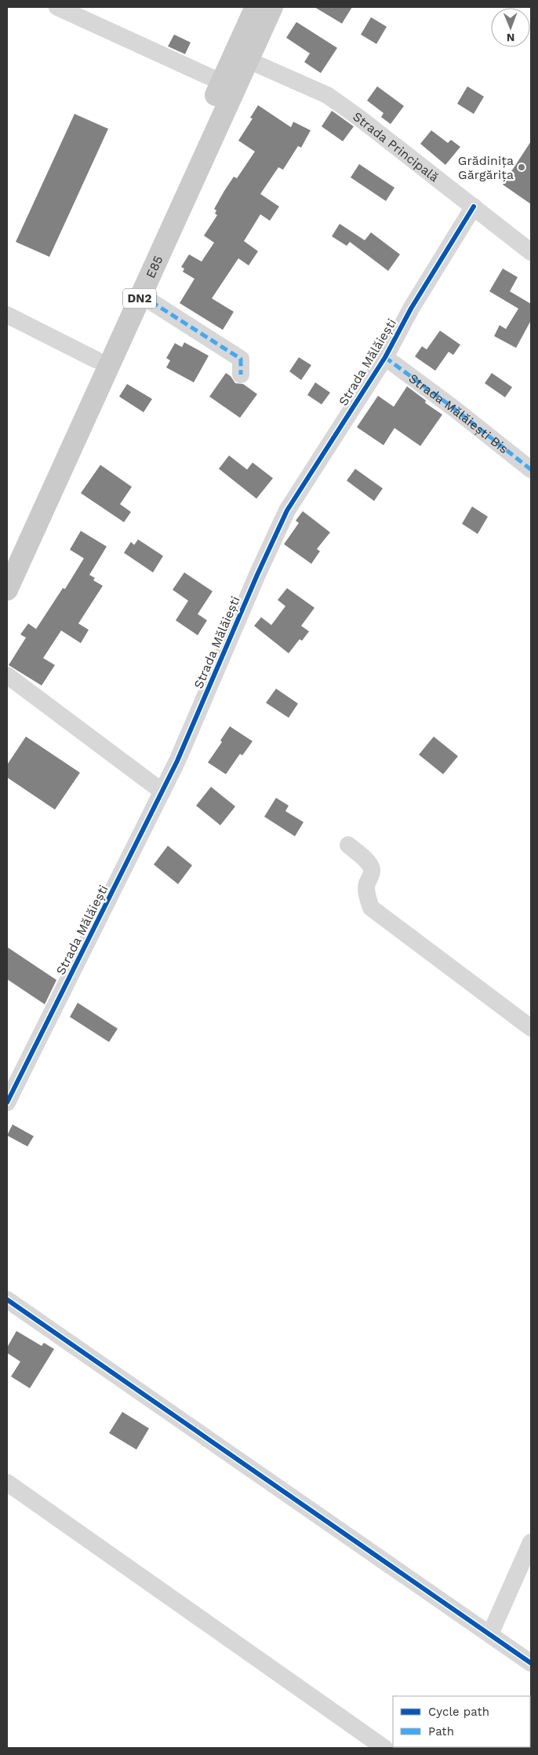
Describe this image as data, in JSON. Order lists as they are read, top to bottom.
{
  "streets": {
    "main road": ["E85", "DN2"],
    "street": ["Strada Principală", "Strada Mălăiești", "Strada Mălăiești Bis"]
  },
  "crossings": [
    ["Strada Principală", "E85"],
    ["Strada Principală", "Strada Mălăiești"],
    ["Strada Mălăiești", "Strada Mălăiești Bis"]
  ],
  "places": ["Grădinița Gărgărița"],
  "legend": ["Cycle path", "Path"],
  "north": "bottom"
}
